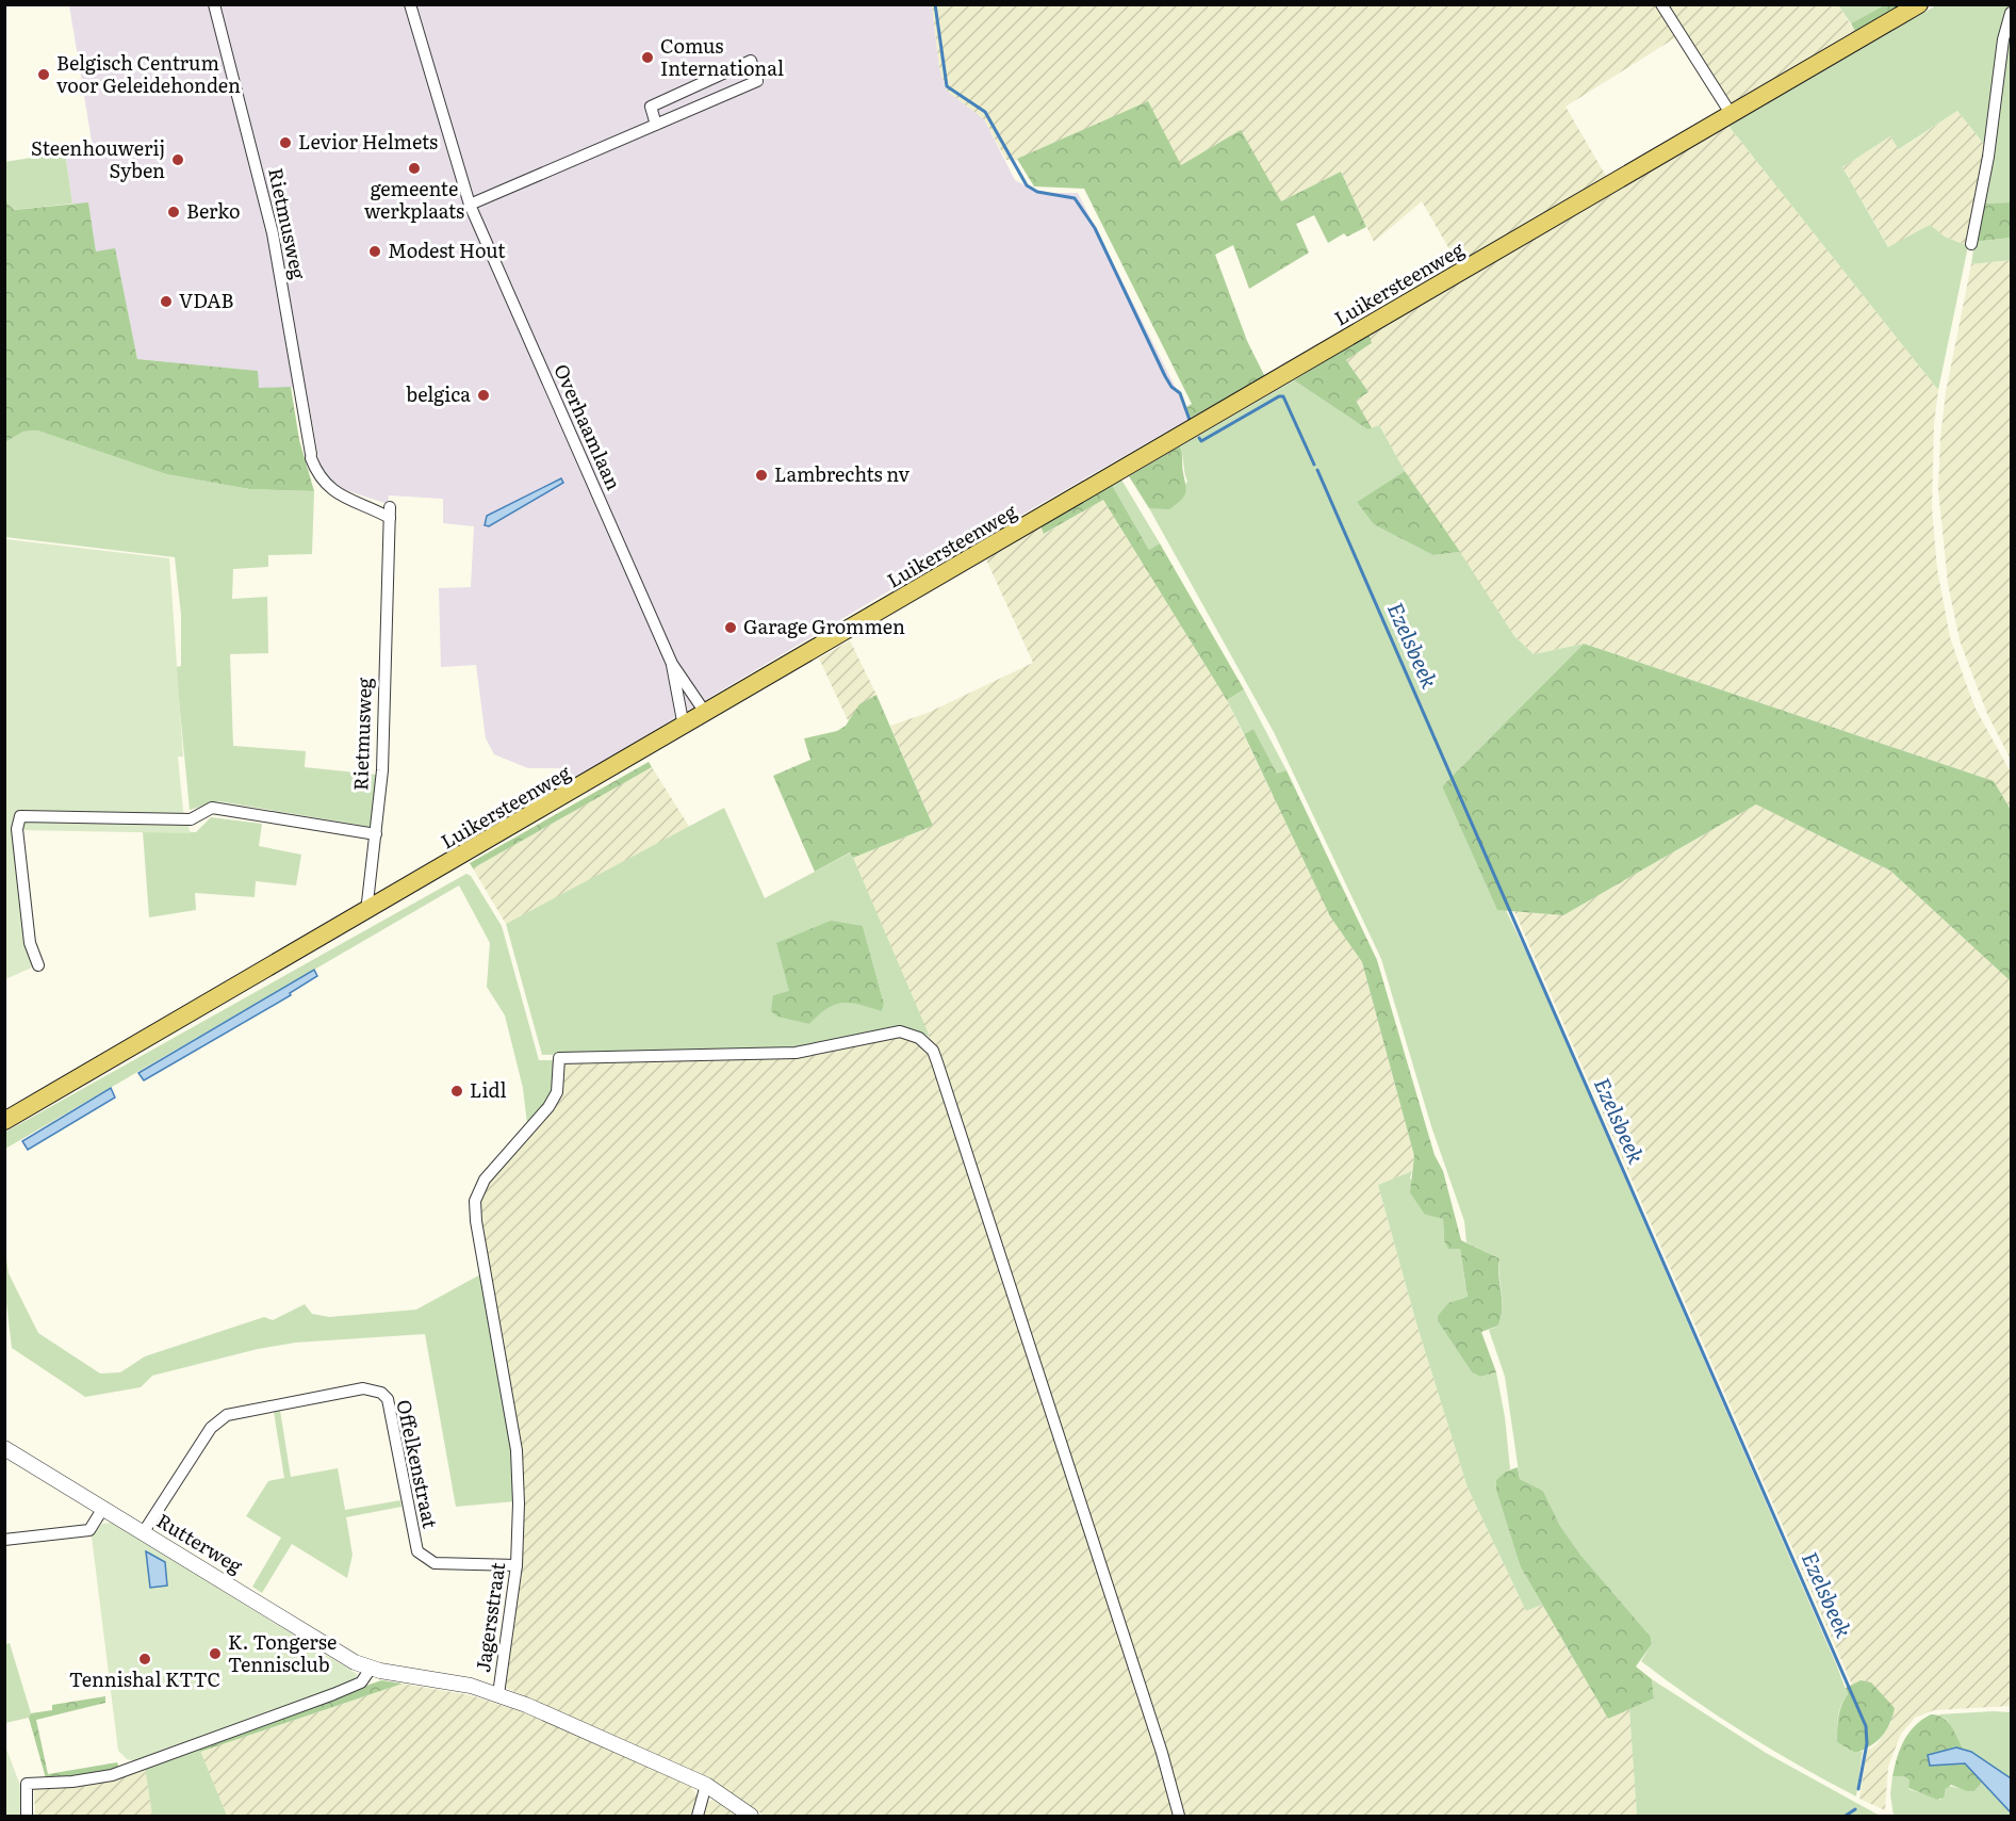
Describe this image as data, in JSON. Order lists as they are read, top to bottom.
{
  "streets": {
    "main road": ["Luikersteenweg"],
    "street": [
      "Rietmusweg",
      "Overhaamlaan",
      "Offelkenstraat",
      "Rutterweg",
      "Jagersstraat"
    ]
  },
  "crossings": [
    ["Rietmusweg", "Luikersteenweg"],
    ["Luikersteenweg", "Overhaamlaan"],
    ["Offelkenstraat", "Rutterweg"],
    ["Offelkenstraat", "Jagersstraat"],
    ["Rutterweg", "Jagersstraat"]
  ],
  "water": ["Ezelsbeek"],
  "places": [
    "Comus International",
    "Belgisch Centrum voor Geleidehonden",
    "Levior Helmets",
    "Steenhouwerij Syben",
    "gemeente werkplaats",
    "Berko",
    "Modest Hout",
    "VDAB",
    "belgica",
    "Lambrechts nv",
    "Garage Grommen",
    "Lidl",
    "K. Tongerse Tennisclub",
    "Tennishal KTTC"
  ]
}
